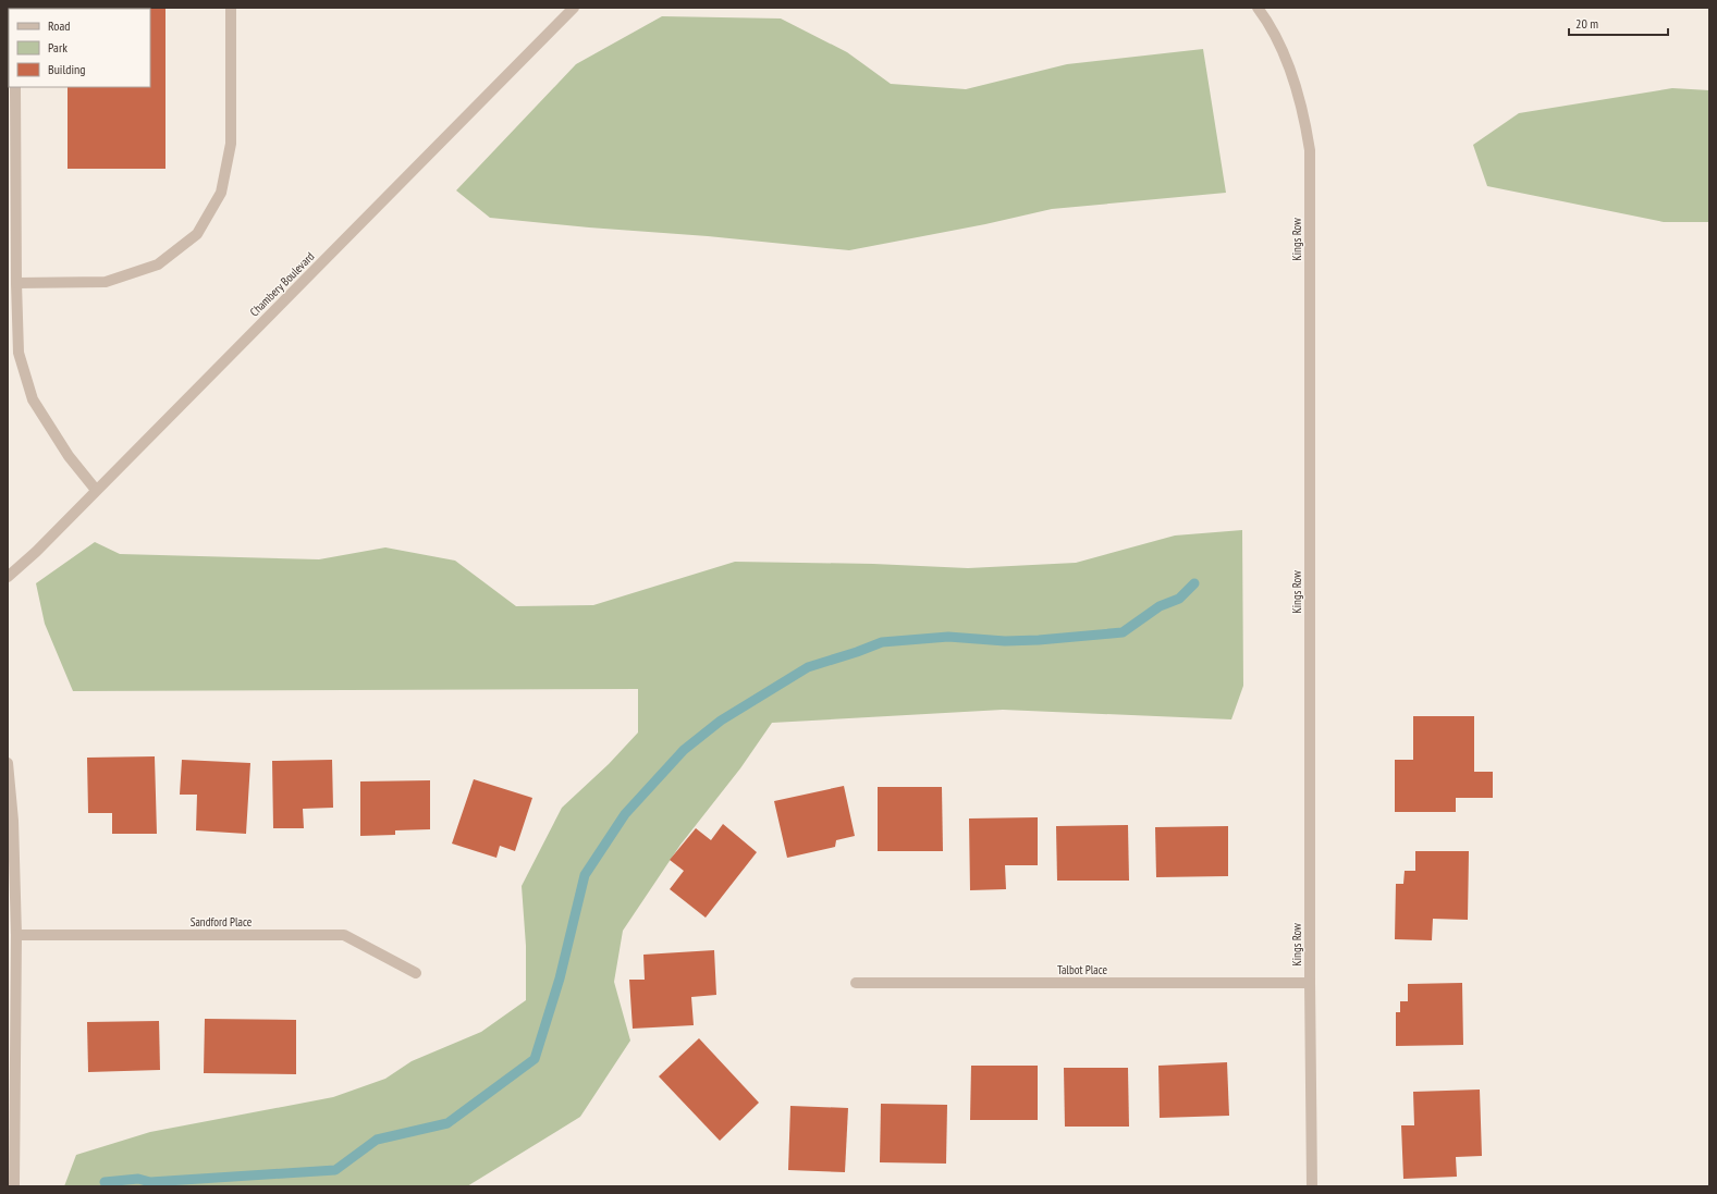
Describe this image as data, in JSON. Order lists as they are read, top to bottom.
{
  "streets": {
    "street": [
      "Kings Row",
      "Chambery Boulevard",
      "Sandford Place",
      "Talbot Place"
    ]
  },
  "crossings": [
    ["Kings Row", "Talbot Place"]
  ],
  "legend": ["Road", "Park", "Building"],
  "scale_bar": "20 m"
}
